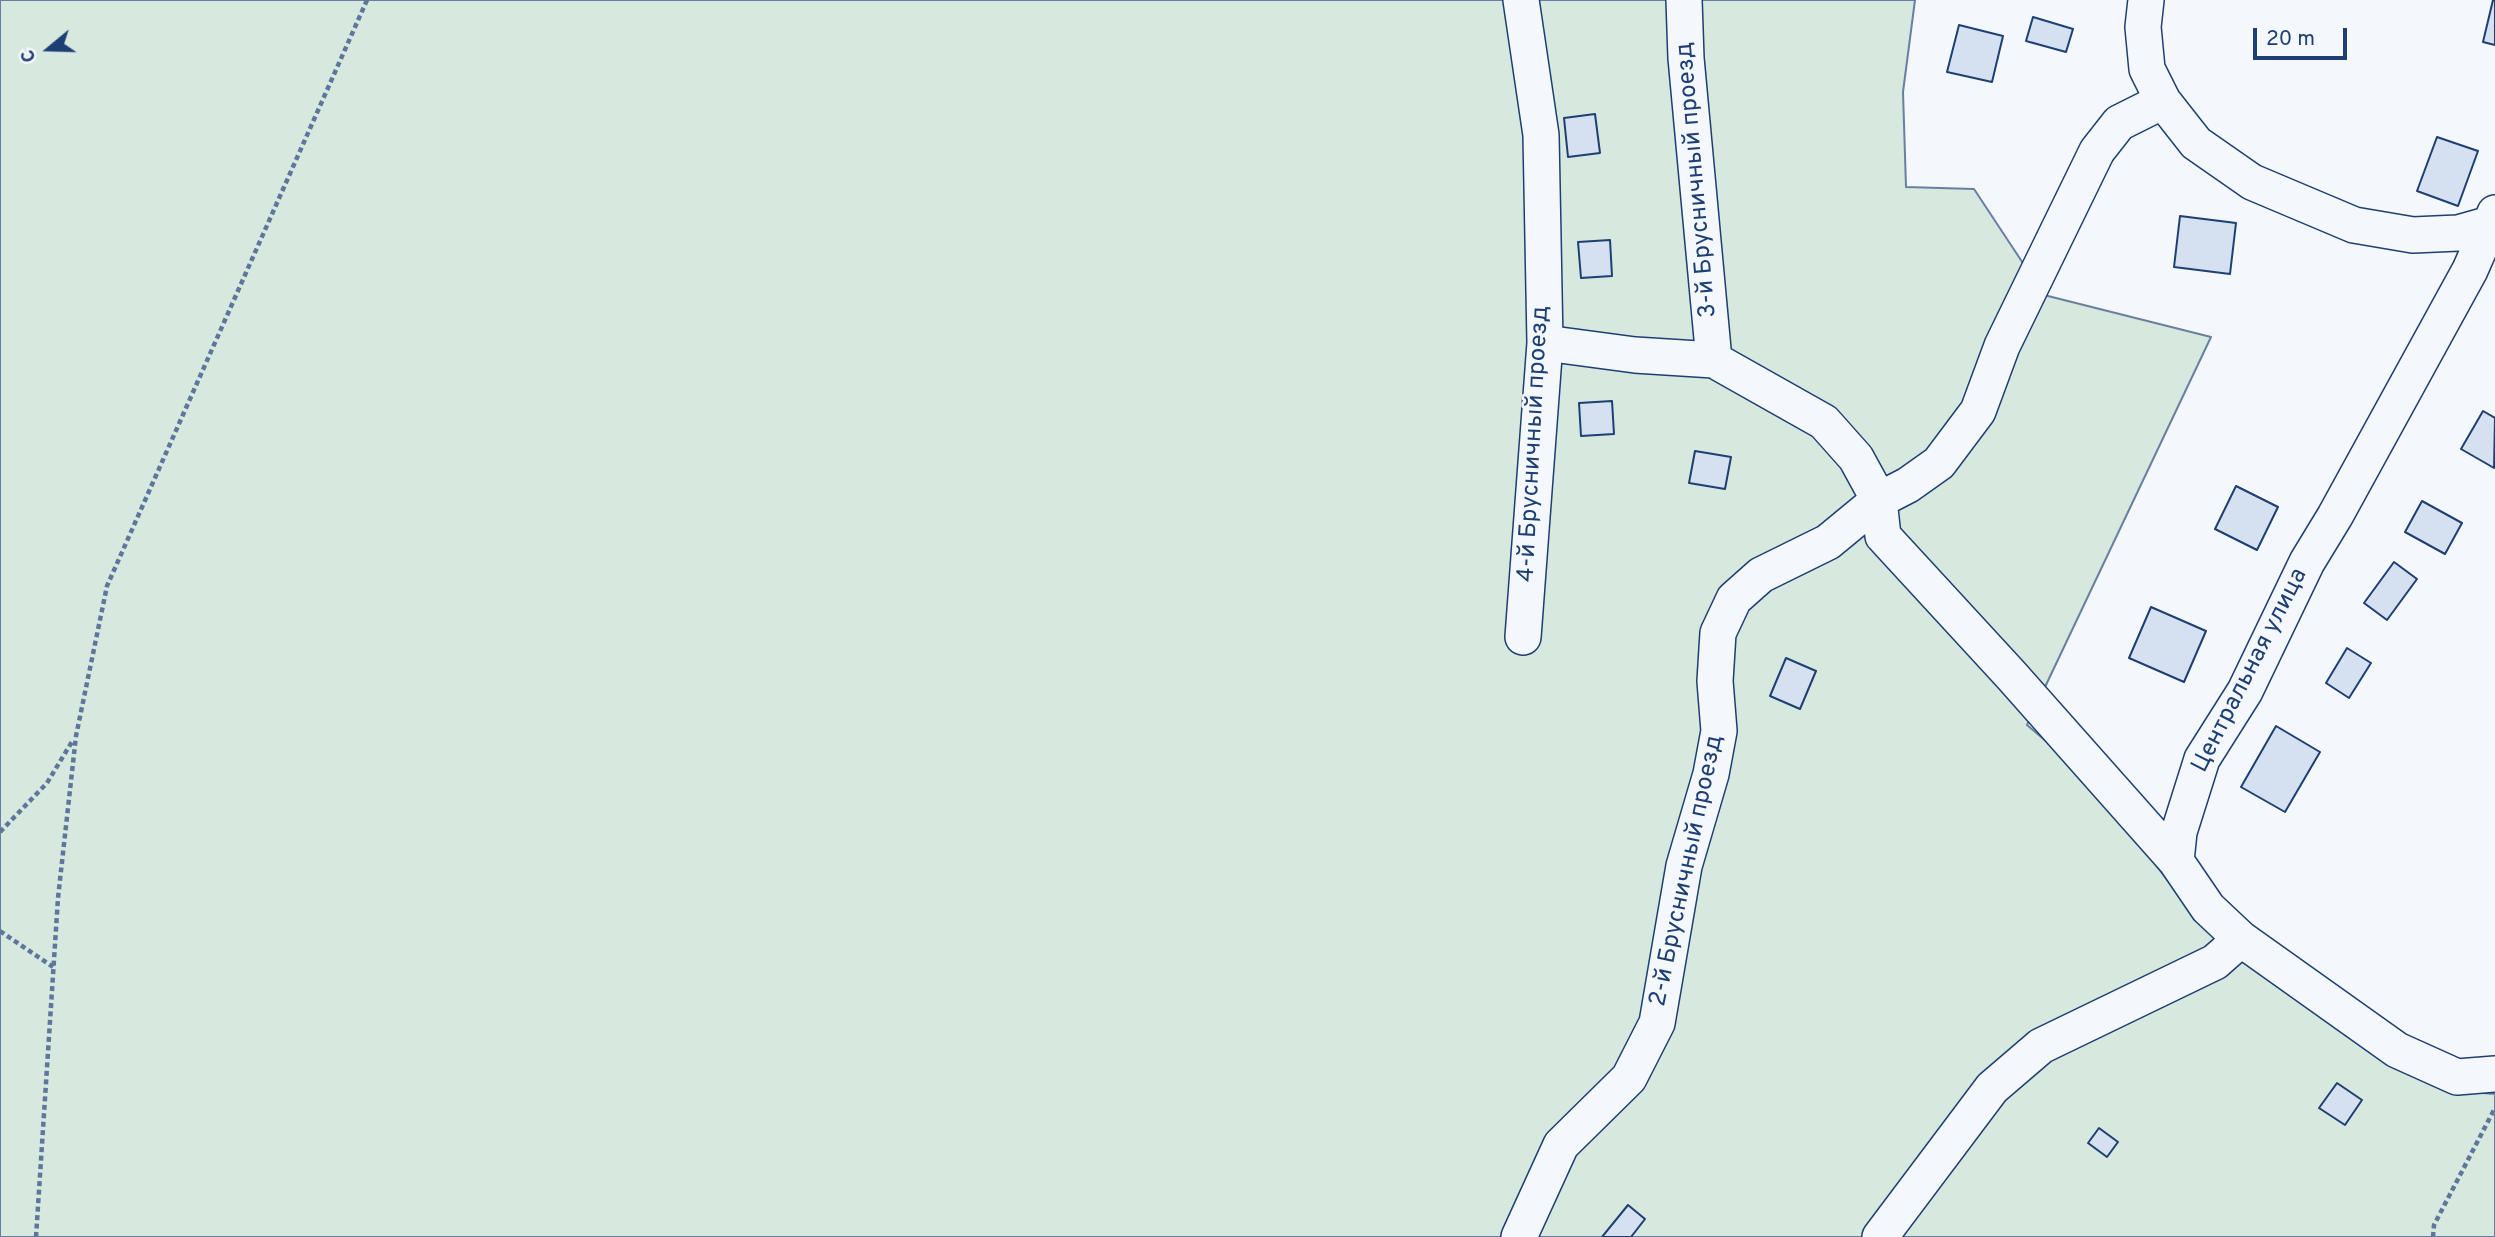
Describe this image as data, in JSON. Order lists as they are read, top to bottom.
{
  "streets": {
    "street": [
      "3-й Брусничный проезд",
      "4-й Брусничный проезд",
      "Центральная улица",
      "2-й Брусничный проезд"
    ]
  },
  "scale_bar": "20 m",
  "north": "left"
}
